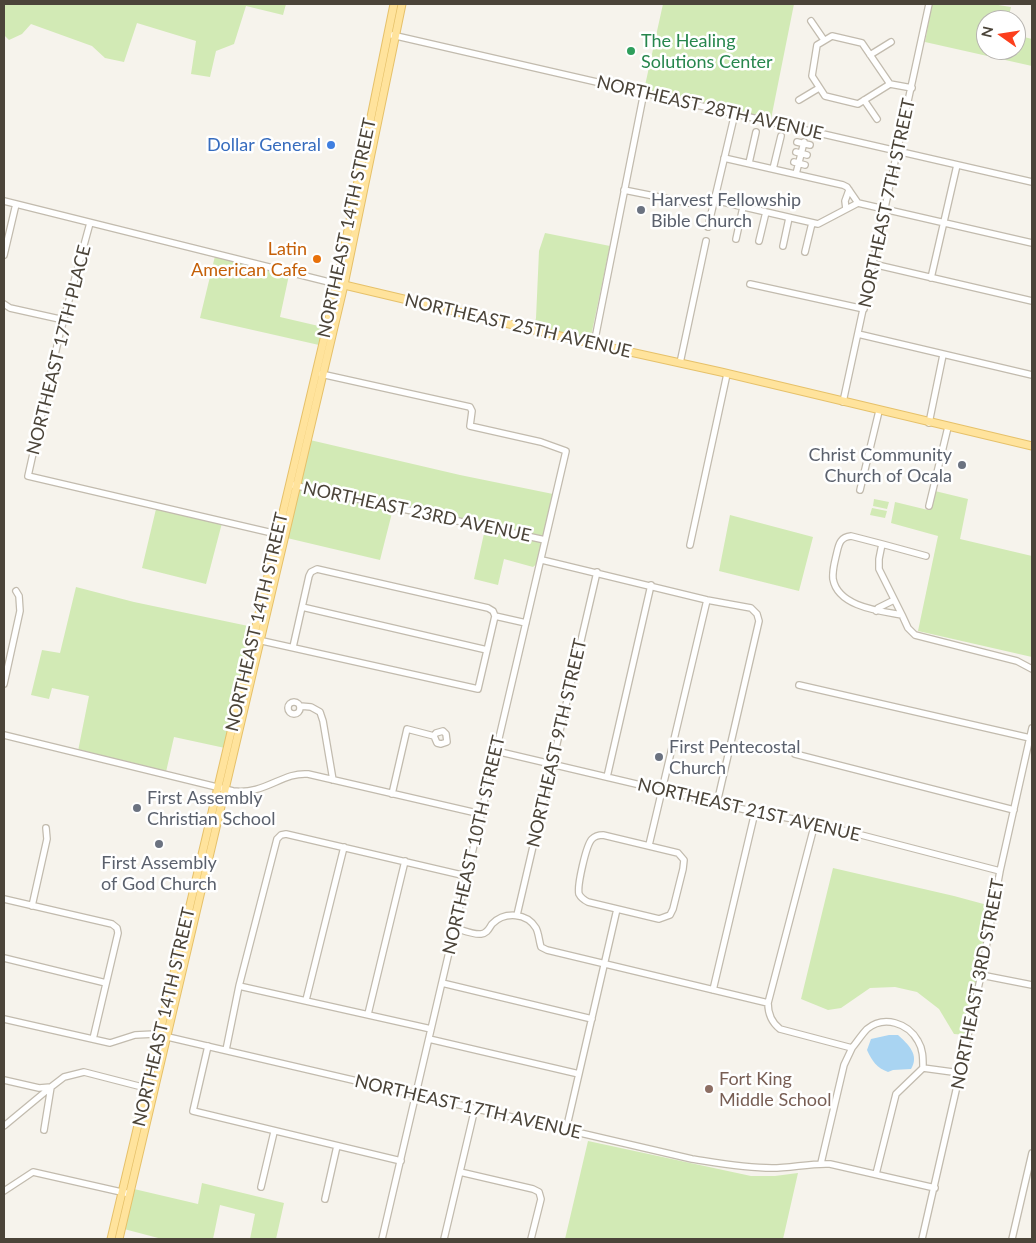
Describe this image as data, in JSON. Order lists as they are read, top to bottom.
{
  "streets": {
    "main road": ["NORTHEAST 14TH STREET", "NORTHEAST 25TH AVENUE"],
    "street": [
      "NORTHEAST 28TH AVENUE",
      "NORTHEAST 7TH STREET",
      "NORTHEAST 17TH PLACE",
      "NORTHEAST 23RD AVENUE",
      "NORTHEAST 9TH STREET",
      "NORTHEAST 21ST AVENUE",
      "NORTHEAST 10TH STREET",
      "NORTHEAST 3RD STREET",
      "NORTHEAST 17TH AVENUE"
    ]
  },
  "crossings": [
    ["NORTHEAST 28TH AVENUE", "NORTHEAST 7TH STREET"],
    ["NORTHEAST 28TH AVENUE", "NORTHEAST 14TH STREET"],
    ["NORTHEAST 7TH STREET", "NORTHEAST 25TH AVENUE"],
    ["NORTHEAST 14TH STREET", "NORTHEAST 25TH AVENUE"],
    ["NORTHEAST 14TH STREET", "NORTHEAST 17TH PLACE"],
    ["NORTHEAST 14TH STREET", "NORTHEAST 23RD AVENUE"],
    ["NORTHEAST 14TH STREET", "NORTHEAST 10TH STREET"],
    ["NORTHEAST 14TH STREET", "NORTHEAST 17TH AVENUE"],
    ["NORTHEAST 25TH AVENUE", "NORTHEAST 17TH PLACE"],
    ["NORTHEAST 23RD AVENUE", "NORTHEAST 9TH STREET"],
    ["NORTHEAST 23RD AVENUE", "NORTHEAST 21ST AVENUE"],
    ["NORTHEAST 23RD AVENUE", "NORTHEAST 10TH STREET"],
    ["NORTHEAST 9TH STREET", "NORTHEAST 21ST AVENUE"],
    ["NORTHEAST 21ST AVENUE", "NORTHEAST 10TH STREET"],
    ["NORTHEAST 21ST AVENUE", "NORTHEAST 3RD STREET"],
    ["NORTHEAST 10TH STREET", "NORTHEAST 17TH AVENUE"],
    ["NORTHEAST 3RD STREET", "NORTHEAST 17TH AVENUE"]
  ],
  "places": [
    "The Healing Solutions Center",
    "Dollar General",
    "Harvest Fellowship Bible Church",
    "Latin American Cafe",
    "Christ Community Church of Ocala",
    "First Pentecostal Church",
    "First Assembly Christian School",
    "First Assembly of God Church",
    "Fort King Middle School"
  ],
  "north": "left"
}
